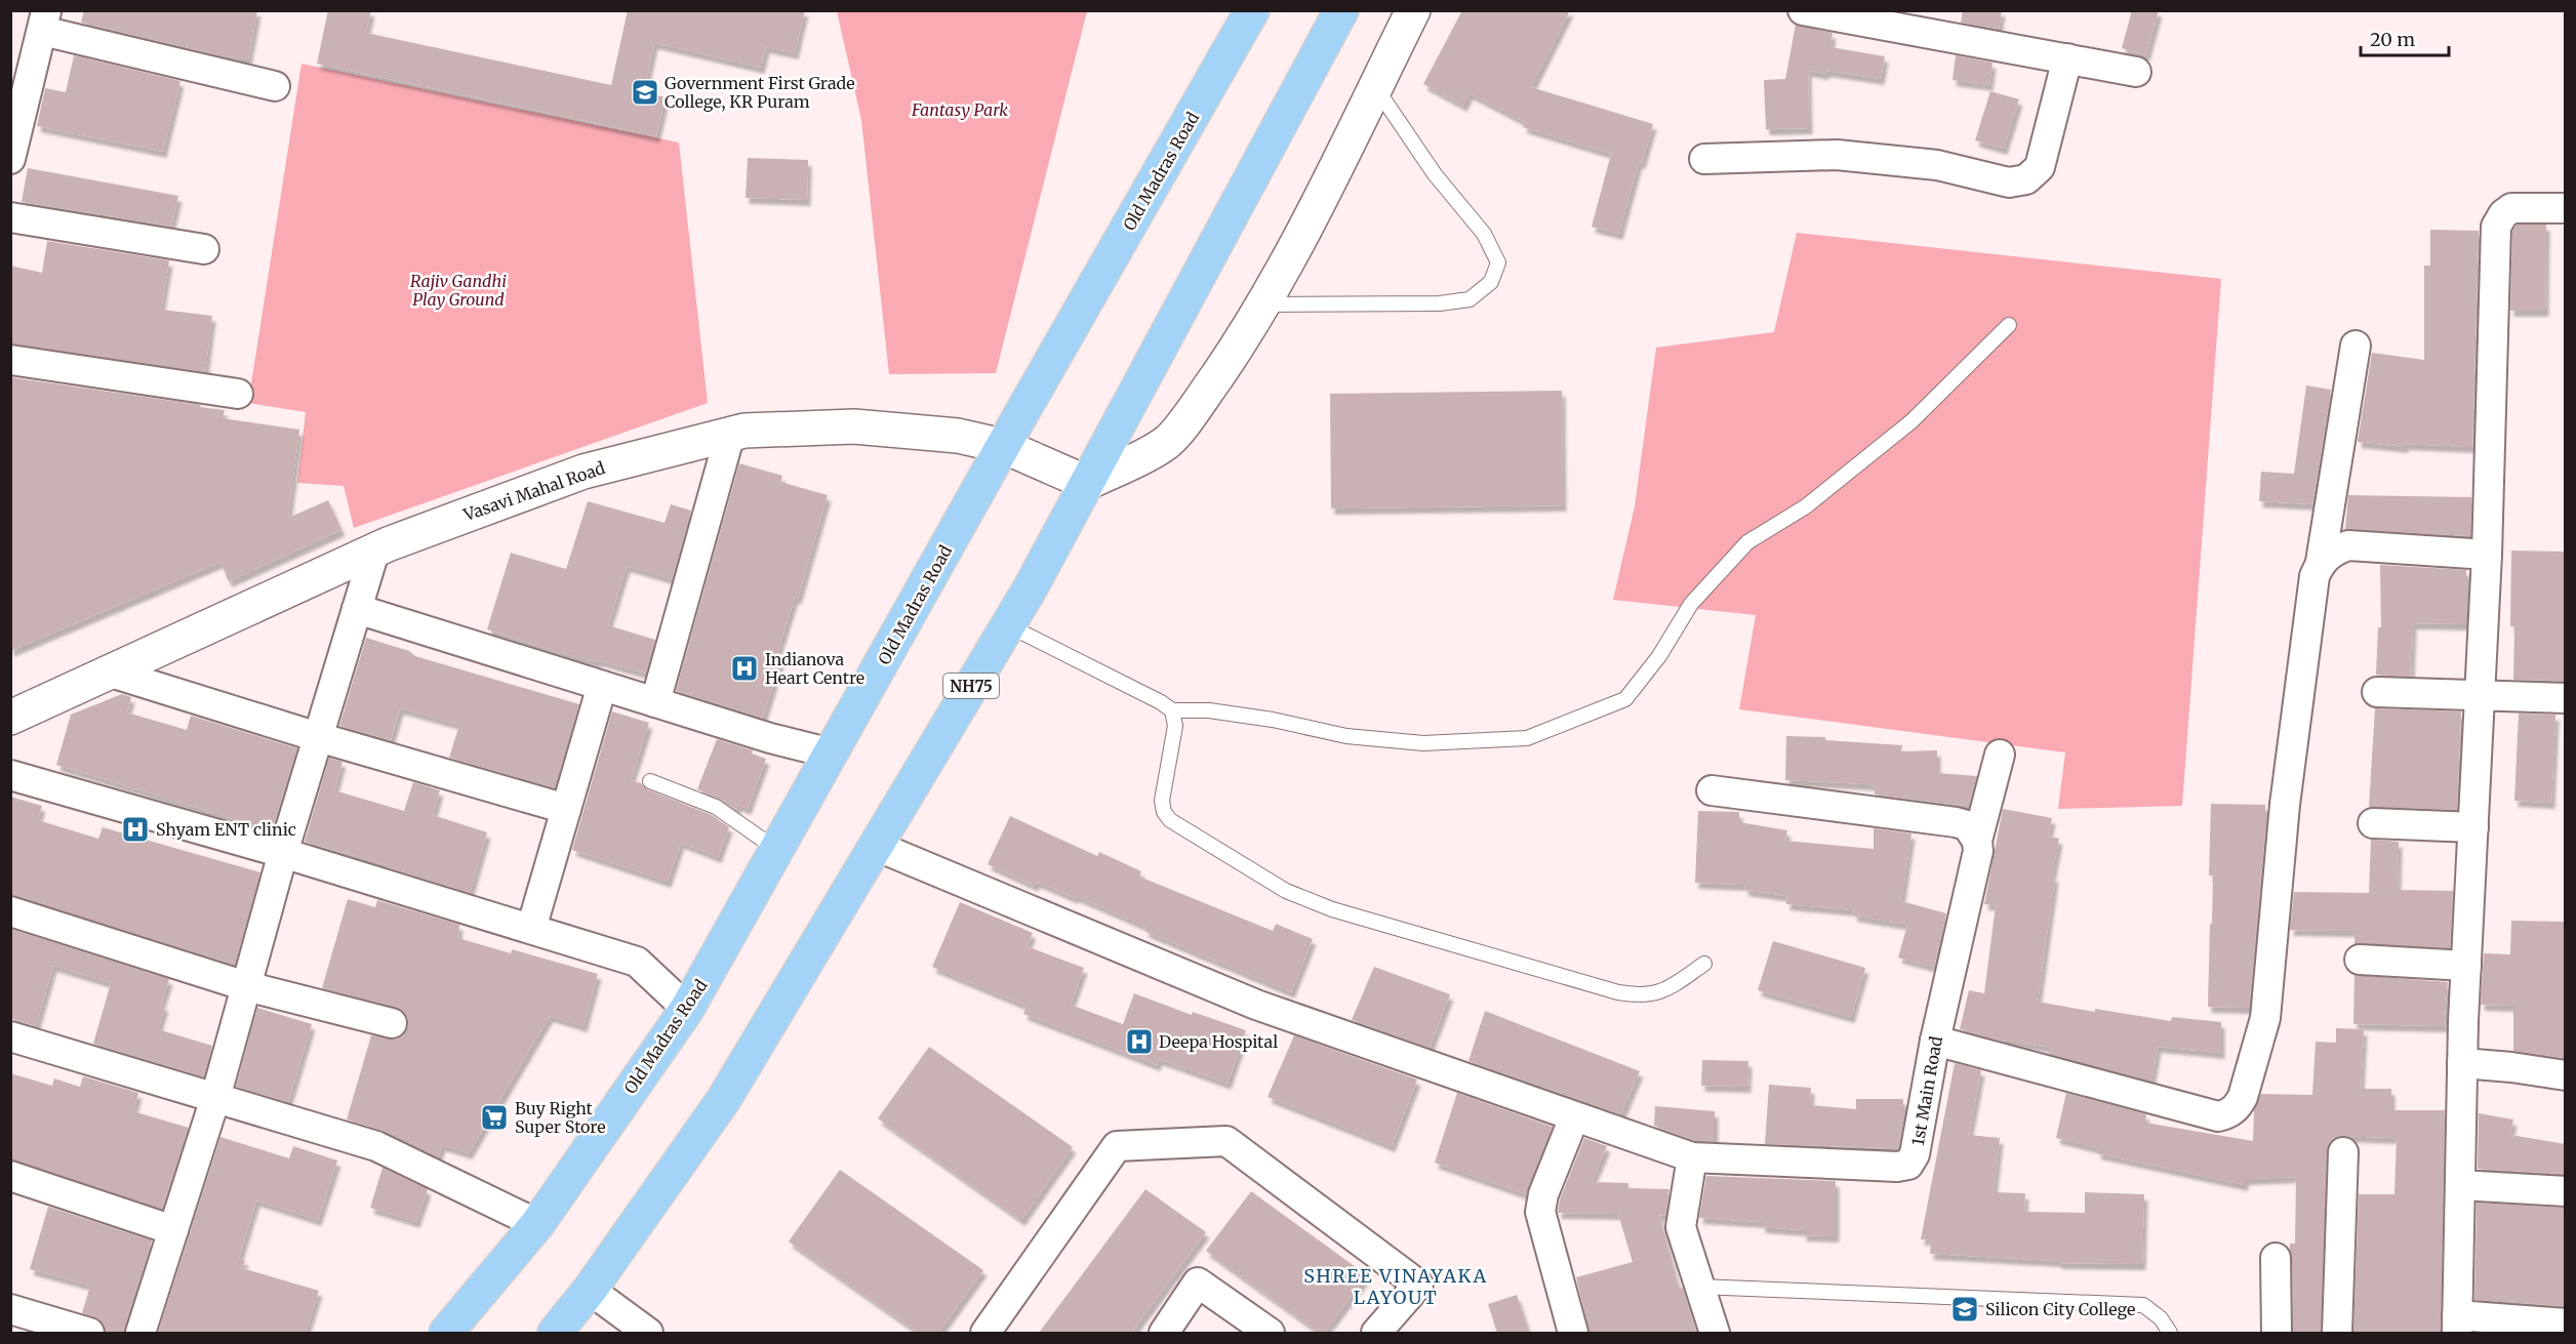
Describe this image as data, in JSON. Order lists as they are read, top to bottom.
{
  "streets": {
    "highway": ["Old Madras Road", "NH75"],
    "street": ["Vasavi Mahal Road", "1st Main Road"]
  },
  "crossings": [
    ["Old Madras Road", "Vasavi Mahal Road"],
    ["Vasavi Mahal Road", "NH75"]
  ],
  "districts": ["SHREE VINAYAKA LAYOUT"],
  "parks": ["Fantasy Park", "Rajiv Gandhi Play Ground"],
  "places": {
    "school or university": ["Government First Grade College, KR Puram", "Silicon City College"],
    "hospital": ["Indianova Heart Centre", "Shyam ENT clinic", "Deepa Hospital"],
    "supermarket": ["Buy Right Super Store"]
  },
  "scale_bar": "20 m"
}
